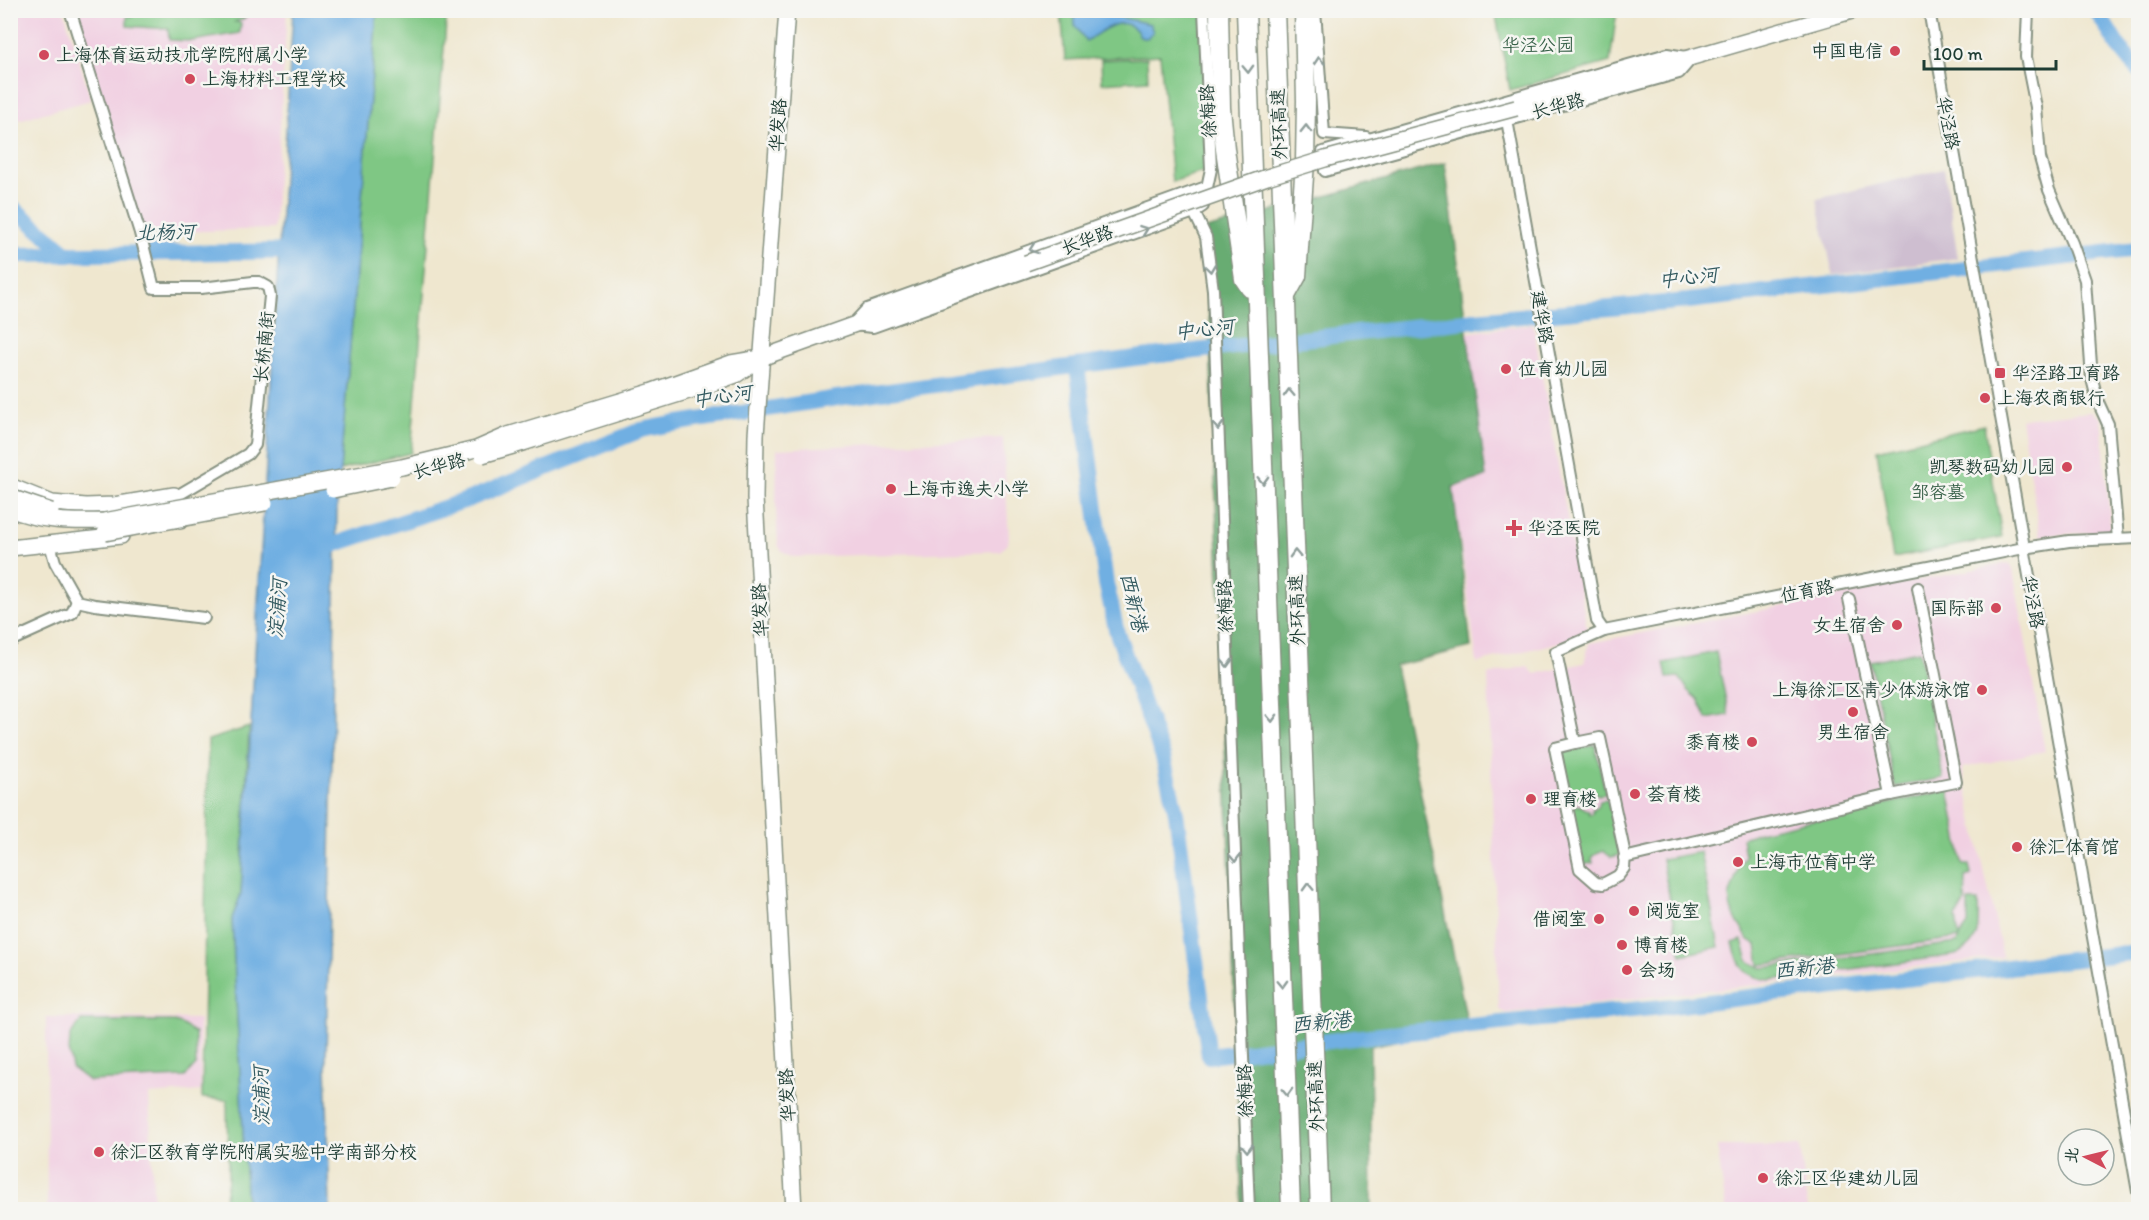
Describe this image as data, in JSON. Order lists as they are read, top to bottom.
{
  "streets": {
    "highway": ["外环高速"],
    "street": [
      "长华路",
      "徐梅路",
      "华泾路",
      "华发路",
      "建华路",
      "长桥南街",
      "位育路"
    ]
  },
  "crossings": [
    ["长华路", "徐梅路"],
    ["长华路", "华发路"],
    ["长华路", "建华路"],
    ["华泾路", "位育路"],
    ["建华路", "位育路"]
  ],
  "one_way": ["徐梅路"],
  "water": [
    "北杨河",
    "中心河",
    "西新港",
    "淀浦河"
  ],
  "parks": ["华泾公园", "邹容墓"],
  "places": {
    "other": [
      "中国电信",
      "上海体育运动技术学院附属小学",
      "上海材料工程学校",
      "位育幼儿园",
      "上海农商银行",
      "凯琴数码幼儿园",
      "上海市逸夫小学",
      "国际部",
      "女生宿舍",
      "上海徐汇区青少体游泳馆",
      "男生宿舍",
      "黍育楼",
      "荟育楼",
      "理育楼",
      "徐汇体育馆",
      "上海市位育中学",
      "阅览室",
      "借阅室",
      "博育楼",
      "会场",
      "徐汇区教育学院附属实验中学南部分校",
      "徐汇区华建幼儿园"
    ],
    "transit": ["华泾路卫育路"],
    "health": ["华泾医院"]
  },
  "scale_bar": "100 m",
  "north": "left"
}
